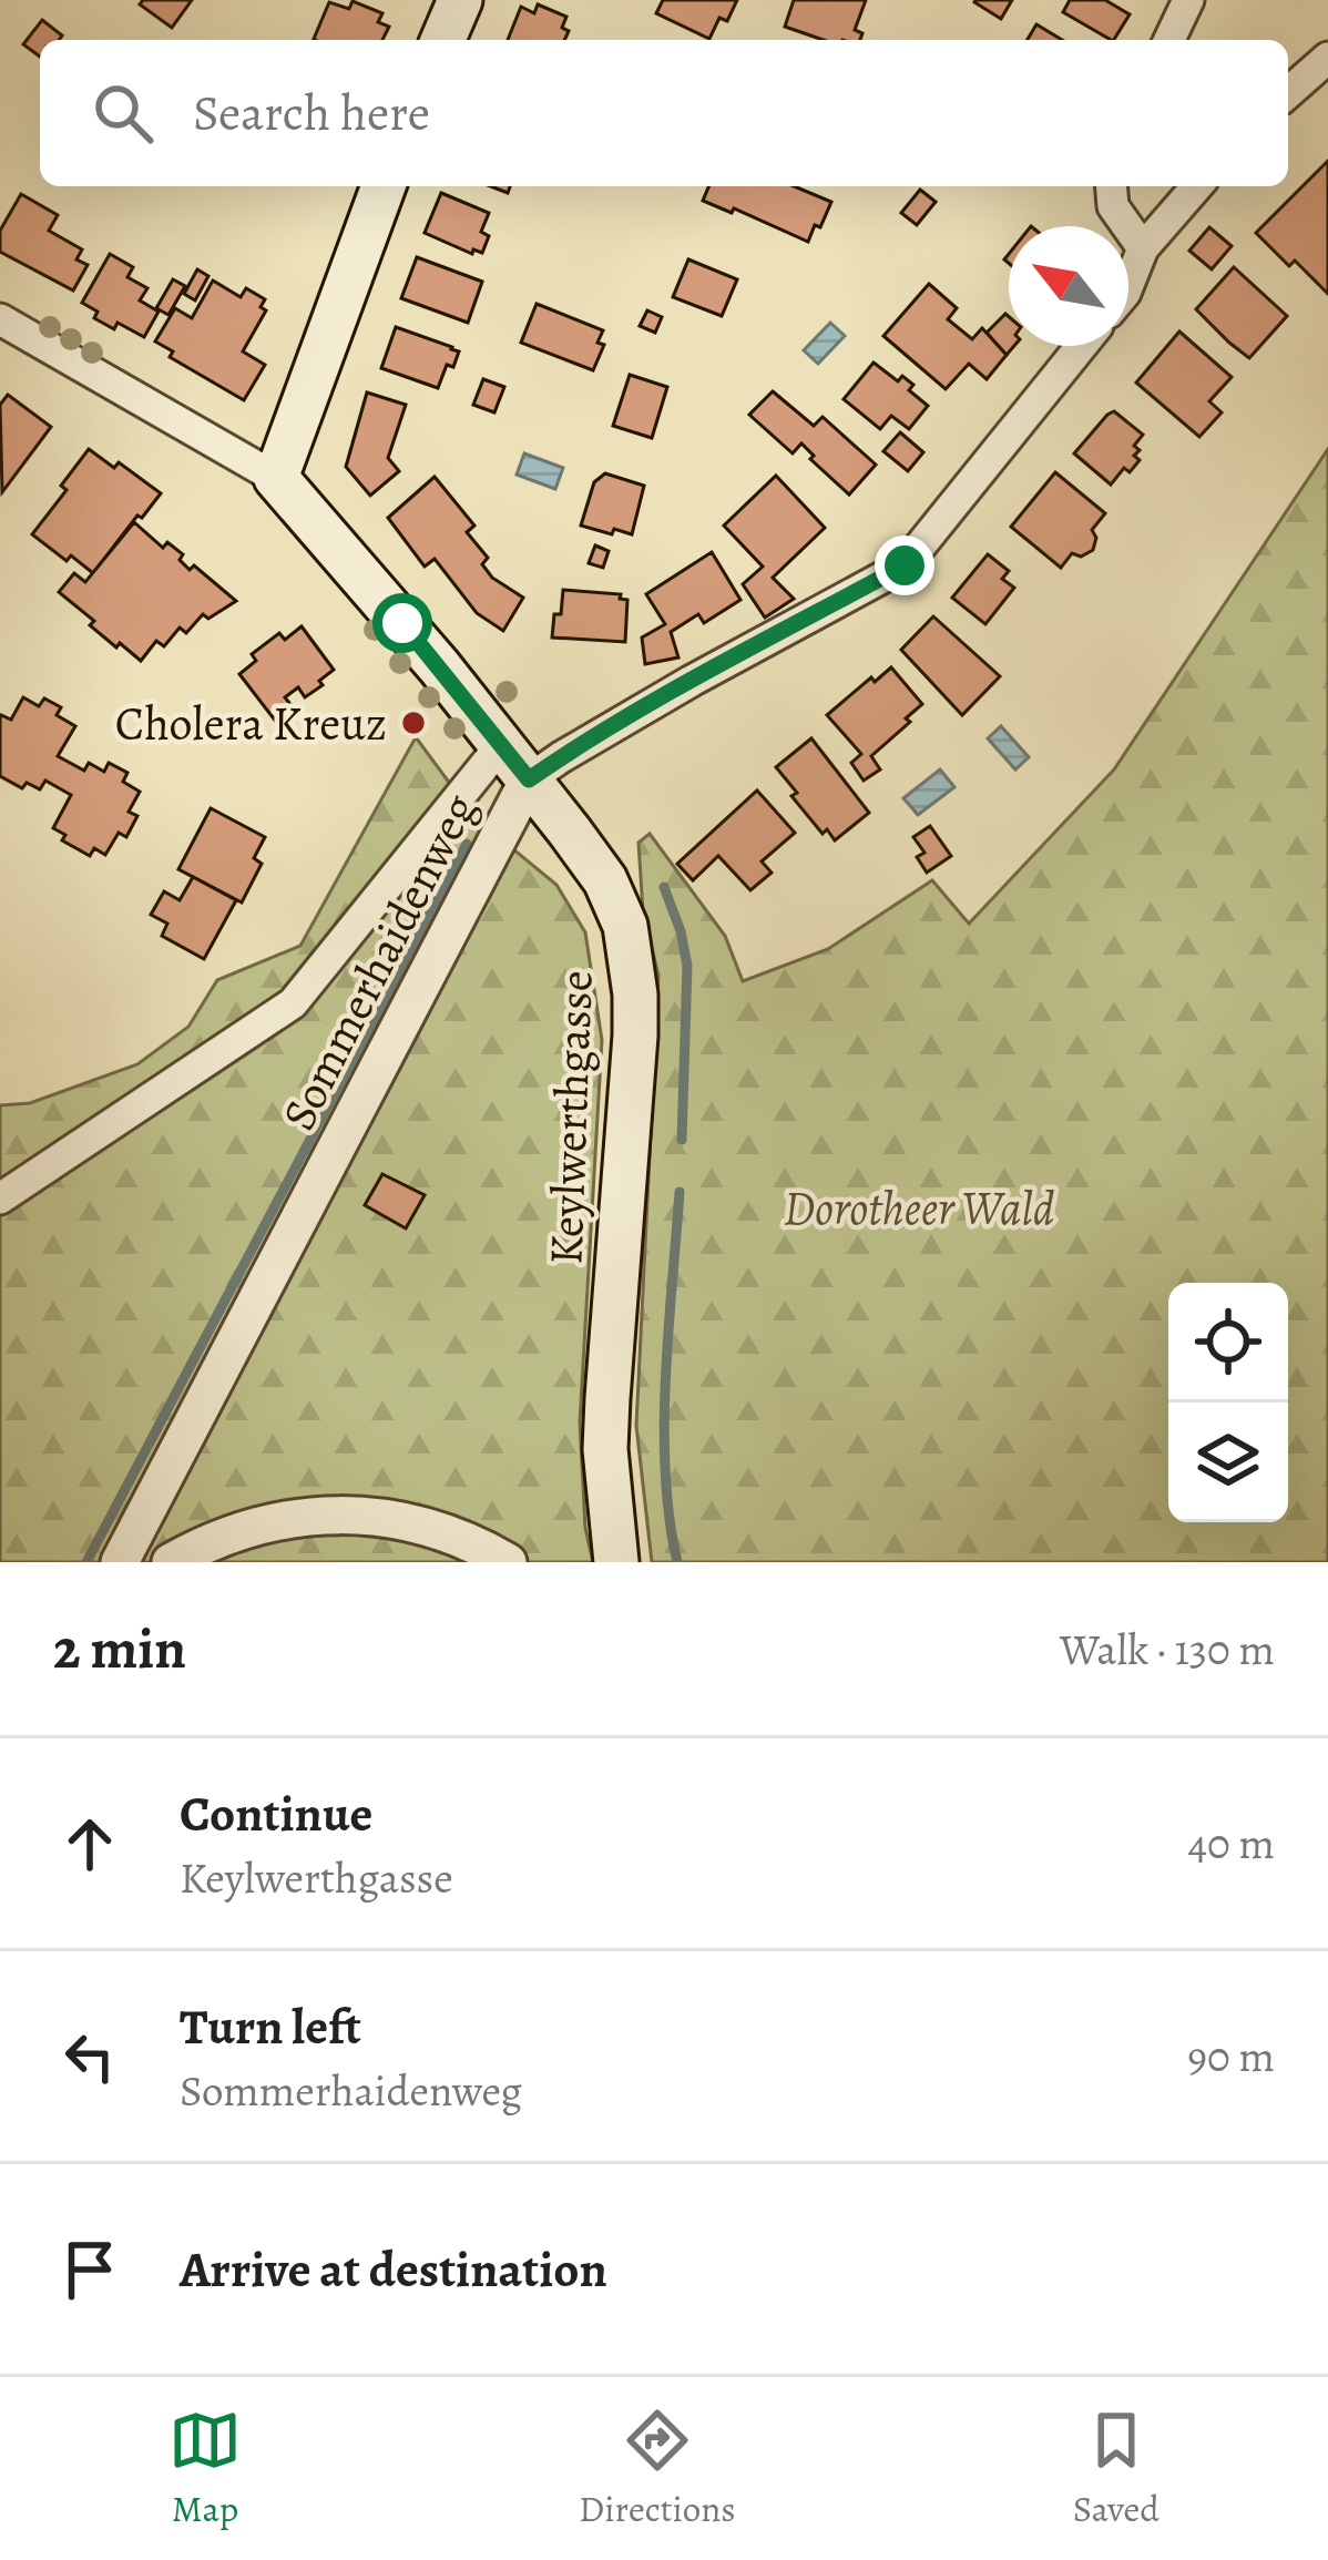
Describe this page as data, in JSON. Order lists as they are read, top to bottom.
{
  "streets": {
    "main road": ["Keylwerthgasse"],
    "street": ["Sommerhaidenweg"]
  },
  "crossings": [
    ["Sommerhaidenweg", "Keylwerthgasse"]
  ],
  "parks": ["Dorotheer Wald"],
  "places": ["Cholera Kreuz"],
  "north": "top left",
  "page": {
    "search": "Search here",
    "heading": ["2 min", "Walk · 130 m"],
    "list": [
      ["Continue", "Keylwerthgasse", "40 m"],
      ["Turn left", "Sommerhaidenweg", "90 m"],
      "Arrive at destination"
    ],
    "nav": ["Map", "Directions", "Saved"]
  }
}
